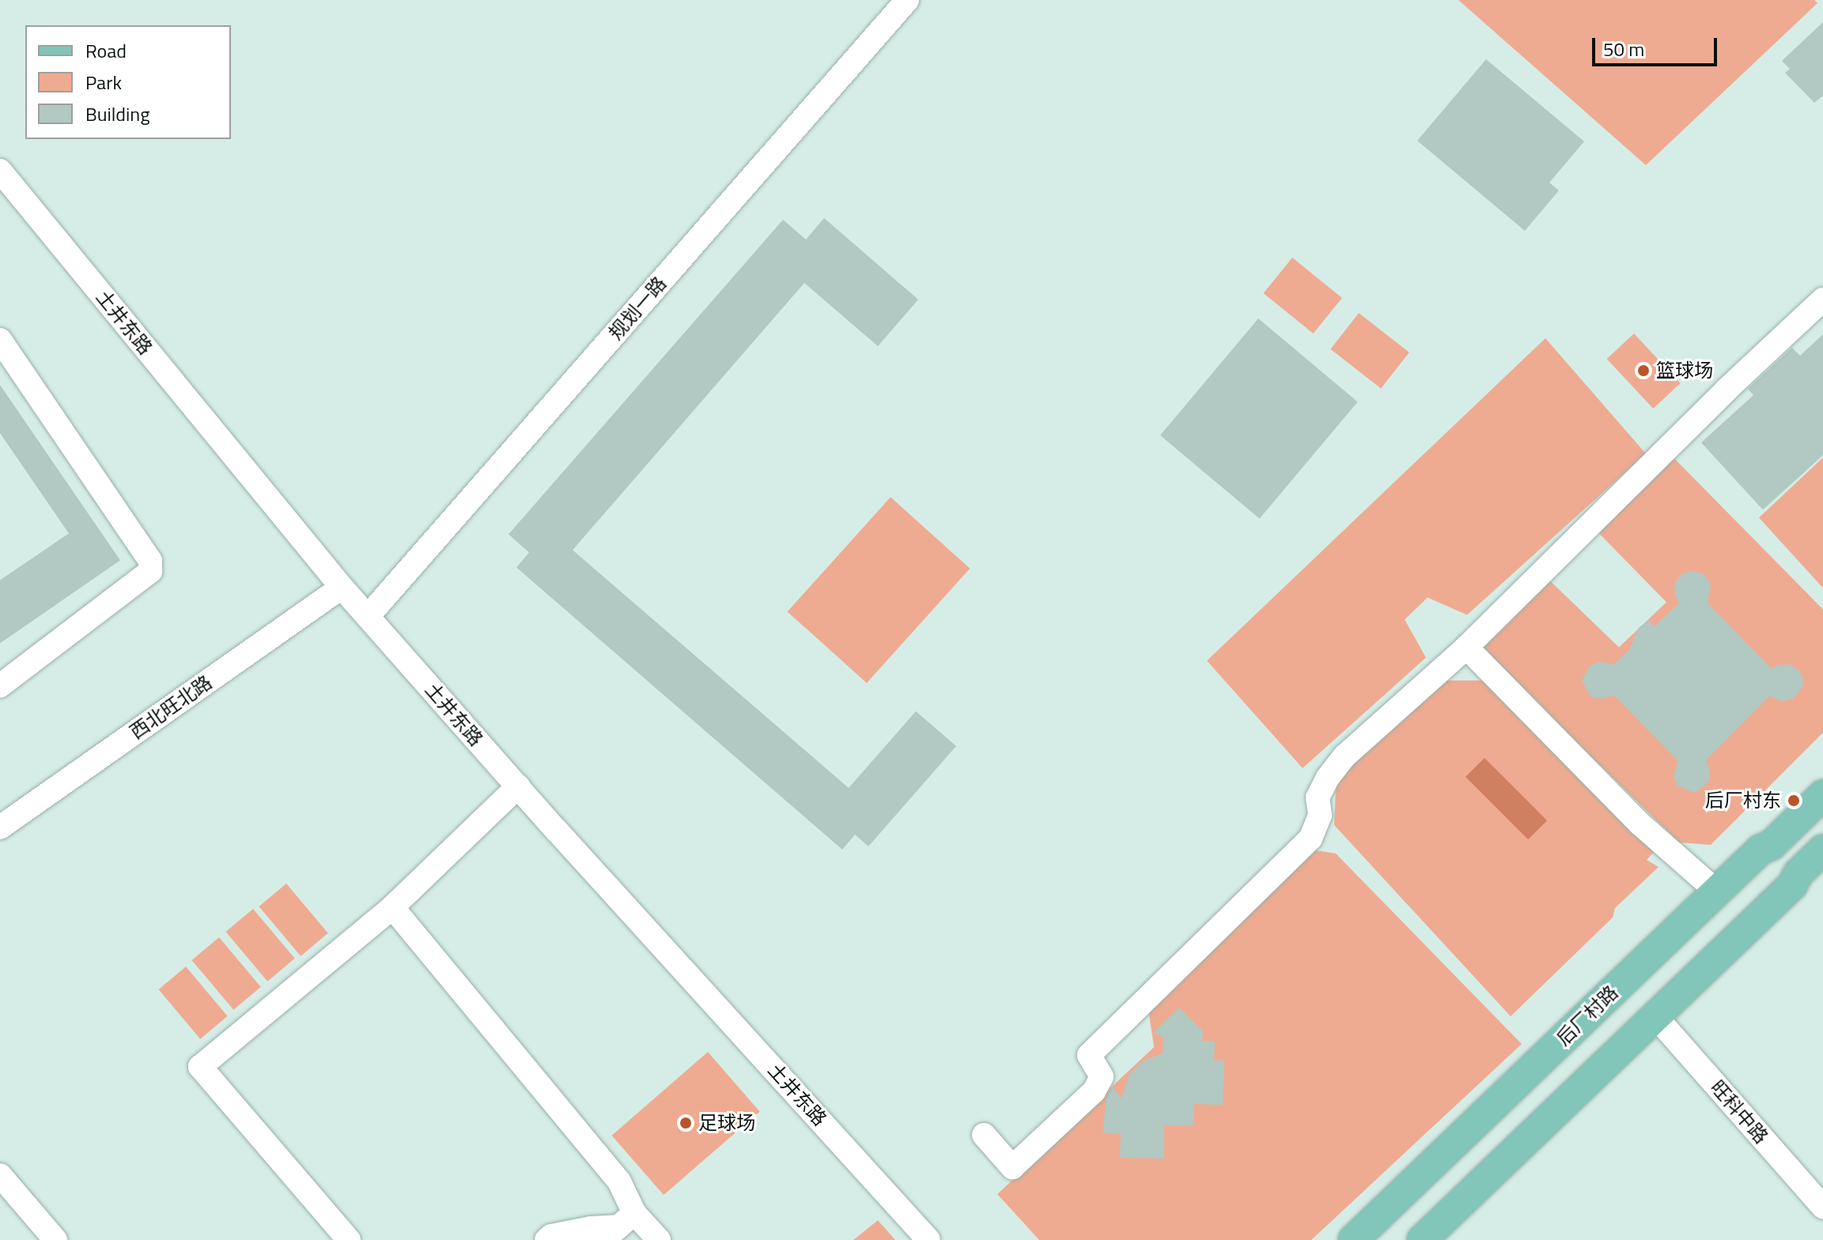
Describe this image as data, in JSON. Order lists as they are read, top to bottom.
{
  "streets": {
    "main road": ["后厂村路"],
    "street": [
      "规划一路",
      "土井东路",
      "西北旺北路",
      "旺科中路"
    ]
  },
  "crossings": [
    ["规划一路", "土井东路"],
    ["土井东路", "西北旺北路"]
  ],
  "places": ["篮球场", "后厂村东", "足球场"],
  "legend": ["Road", "Park", "Building"],
  "scale_bar": "50 m"
}
